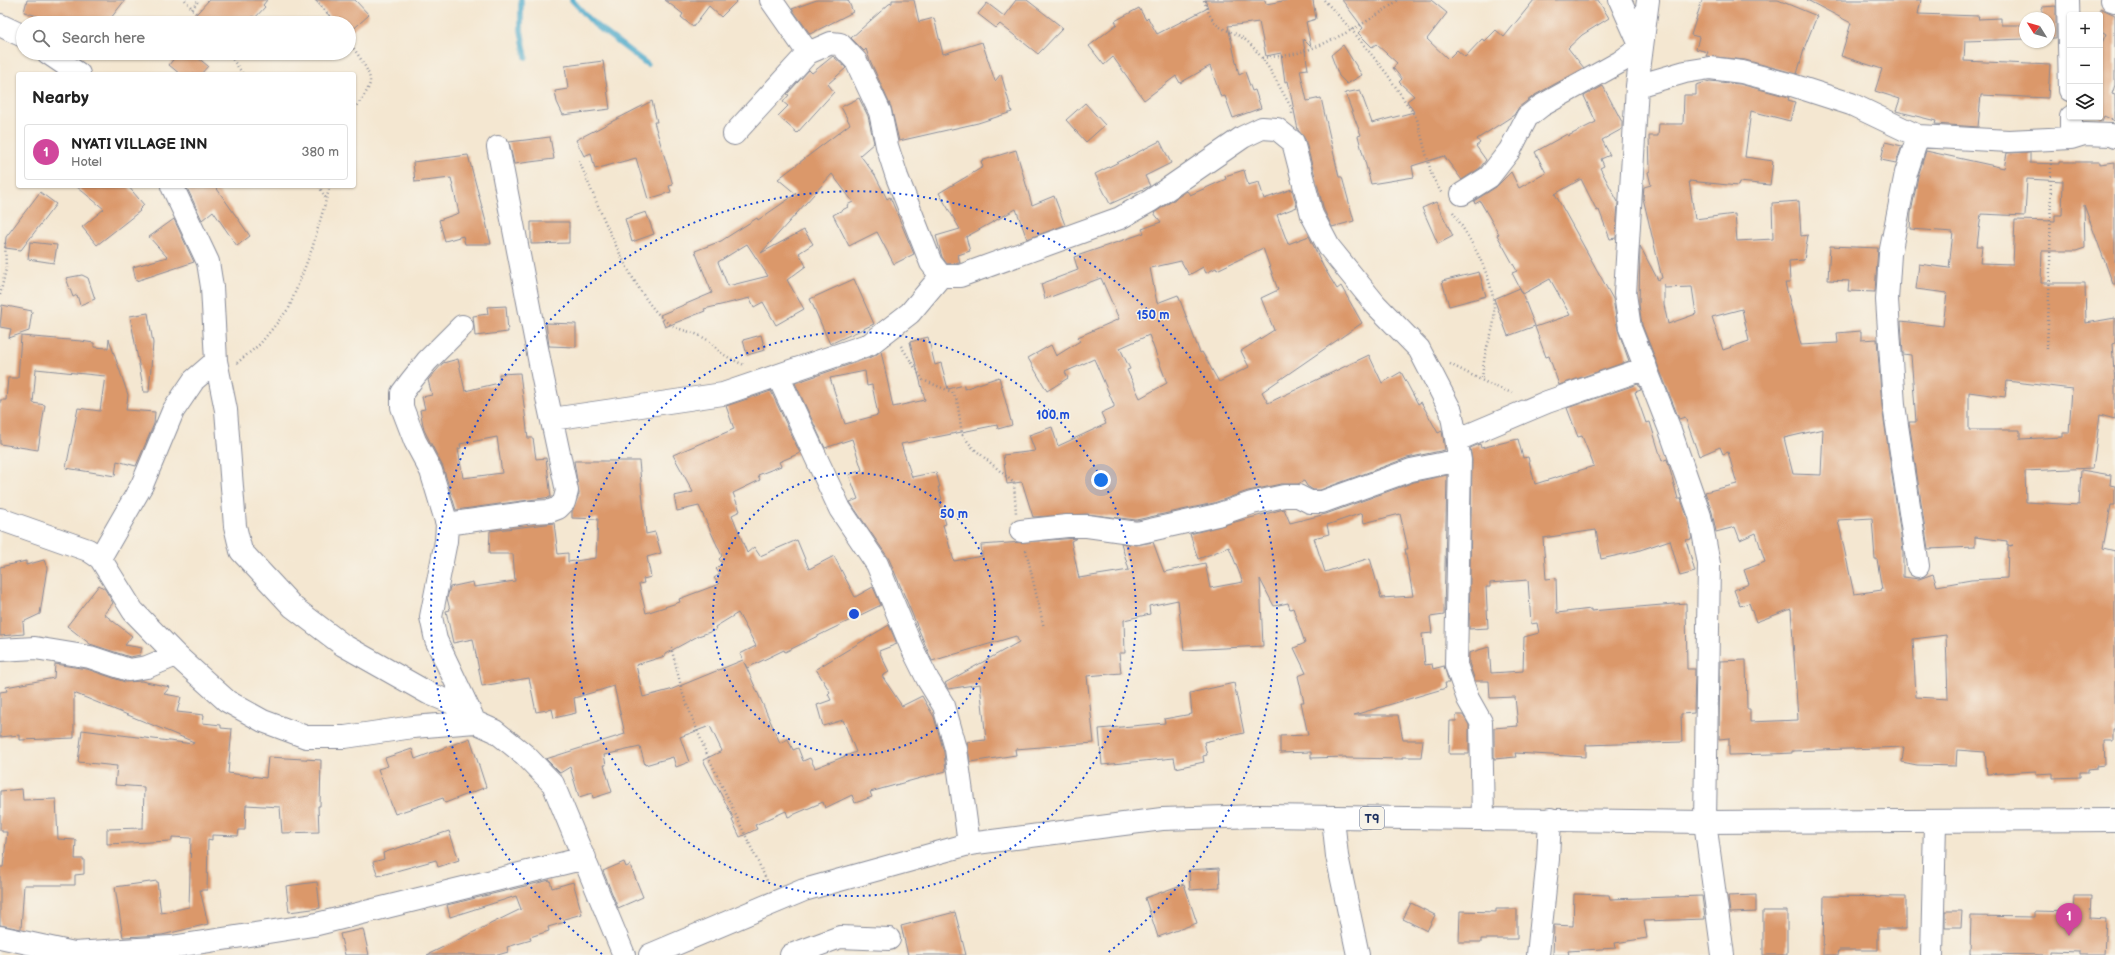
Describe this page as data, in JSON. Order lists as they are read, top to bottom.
{
  "streets": {
    "main road": ["T9"]
  },
  "north": "top left",
  "page": {
    "map_buttons": ["+", "−"],
    "search": "Search here",
    "heading": "Nearby",
    "list": [
      {
        "mark": "1",
        "name": "NYATI VILLAGE INN",
        "note": "Hotel",
        "value": "380 m"
      }
    ],
    "pins": "1"
  },
  "rings": ["150 m", "100 m", "50 m"]
}
